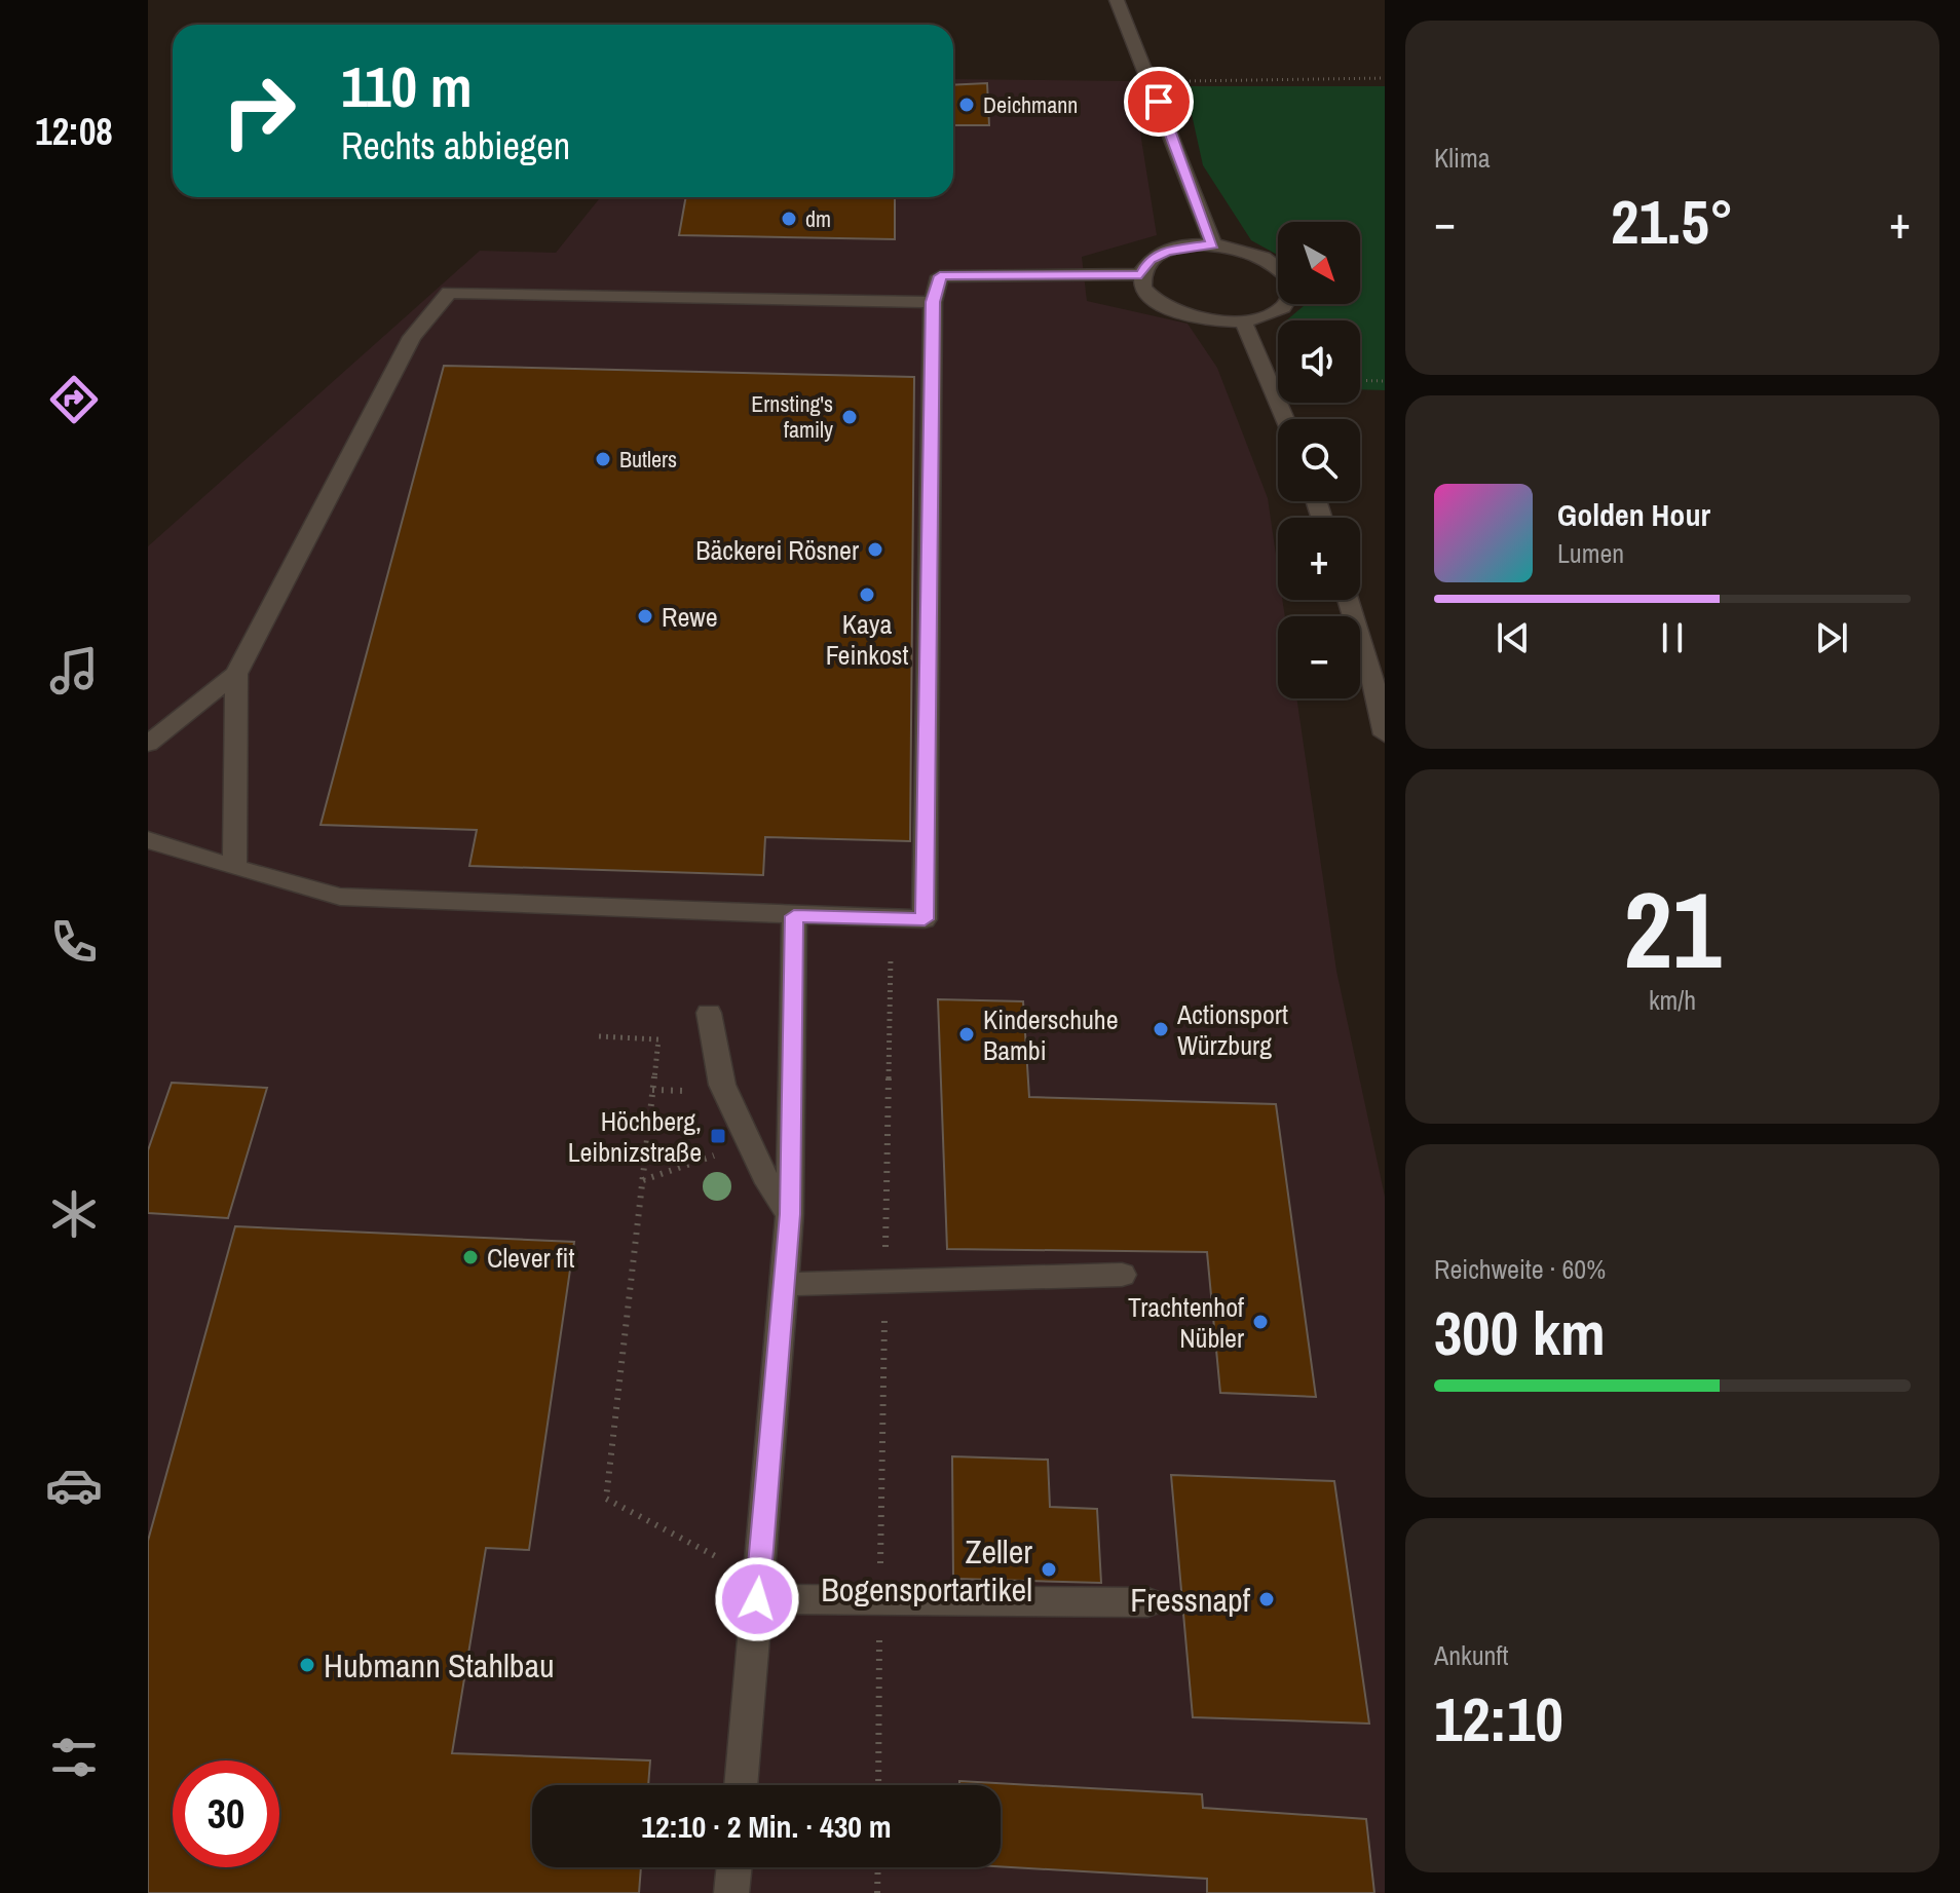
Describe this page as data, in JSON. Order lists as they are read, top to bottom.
{
  "places": {
    "other": [
      "Deichmann",
      "dm",
      "Ernsting's family",
      "Butlers",
      "Bäckerei Rösner",
      "Kaya Feinkost",
      "Rewe",
      "Actionsport Würzburg",
      "Kinderschuhe Bambi",
      "Clever fit",
      "Trachtenhof Nübler",
      "Zeller Bogensportartikel",
      "Fressnapf",
      "Hubmann Stahlbau"
    ],
    "transit": ["Höchberg, Leibnizstraße"]
  },
  "north": "bottom right",
  "page": {
    "tabs": "12:08",
    "tile": [
      "Klima",
      ["21", "km/h"],
      ["Reichweite · 60%", "300 km"],
      ["Ankunft", "12:10"]
    ],
    "turn": ["110 m", "Rechts abbiegen"],
    "heat": ["−", "21.5°", "+"],
    "map_buttons": ["+", "−"],
    "song": ["Golden Hour", "Lumen"],
    "limit": "30",
    "trip": "12:10 · 2 Min. · 430 m"
  }
}
